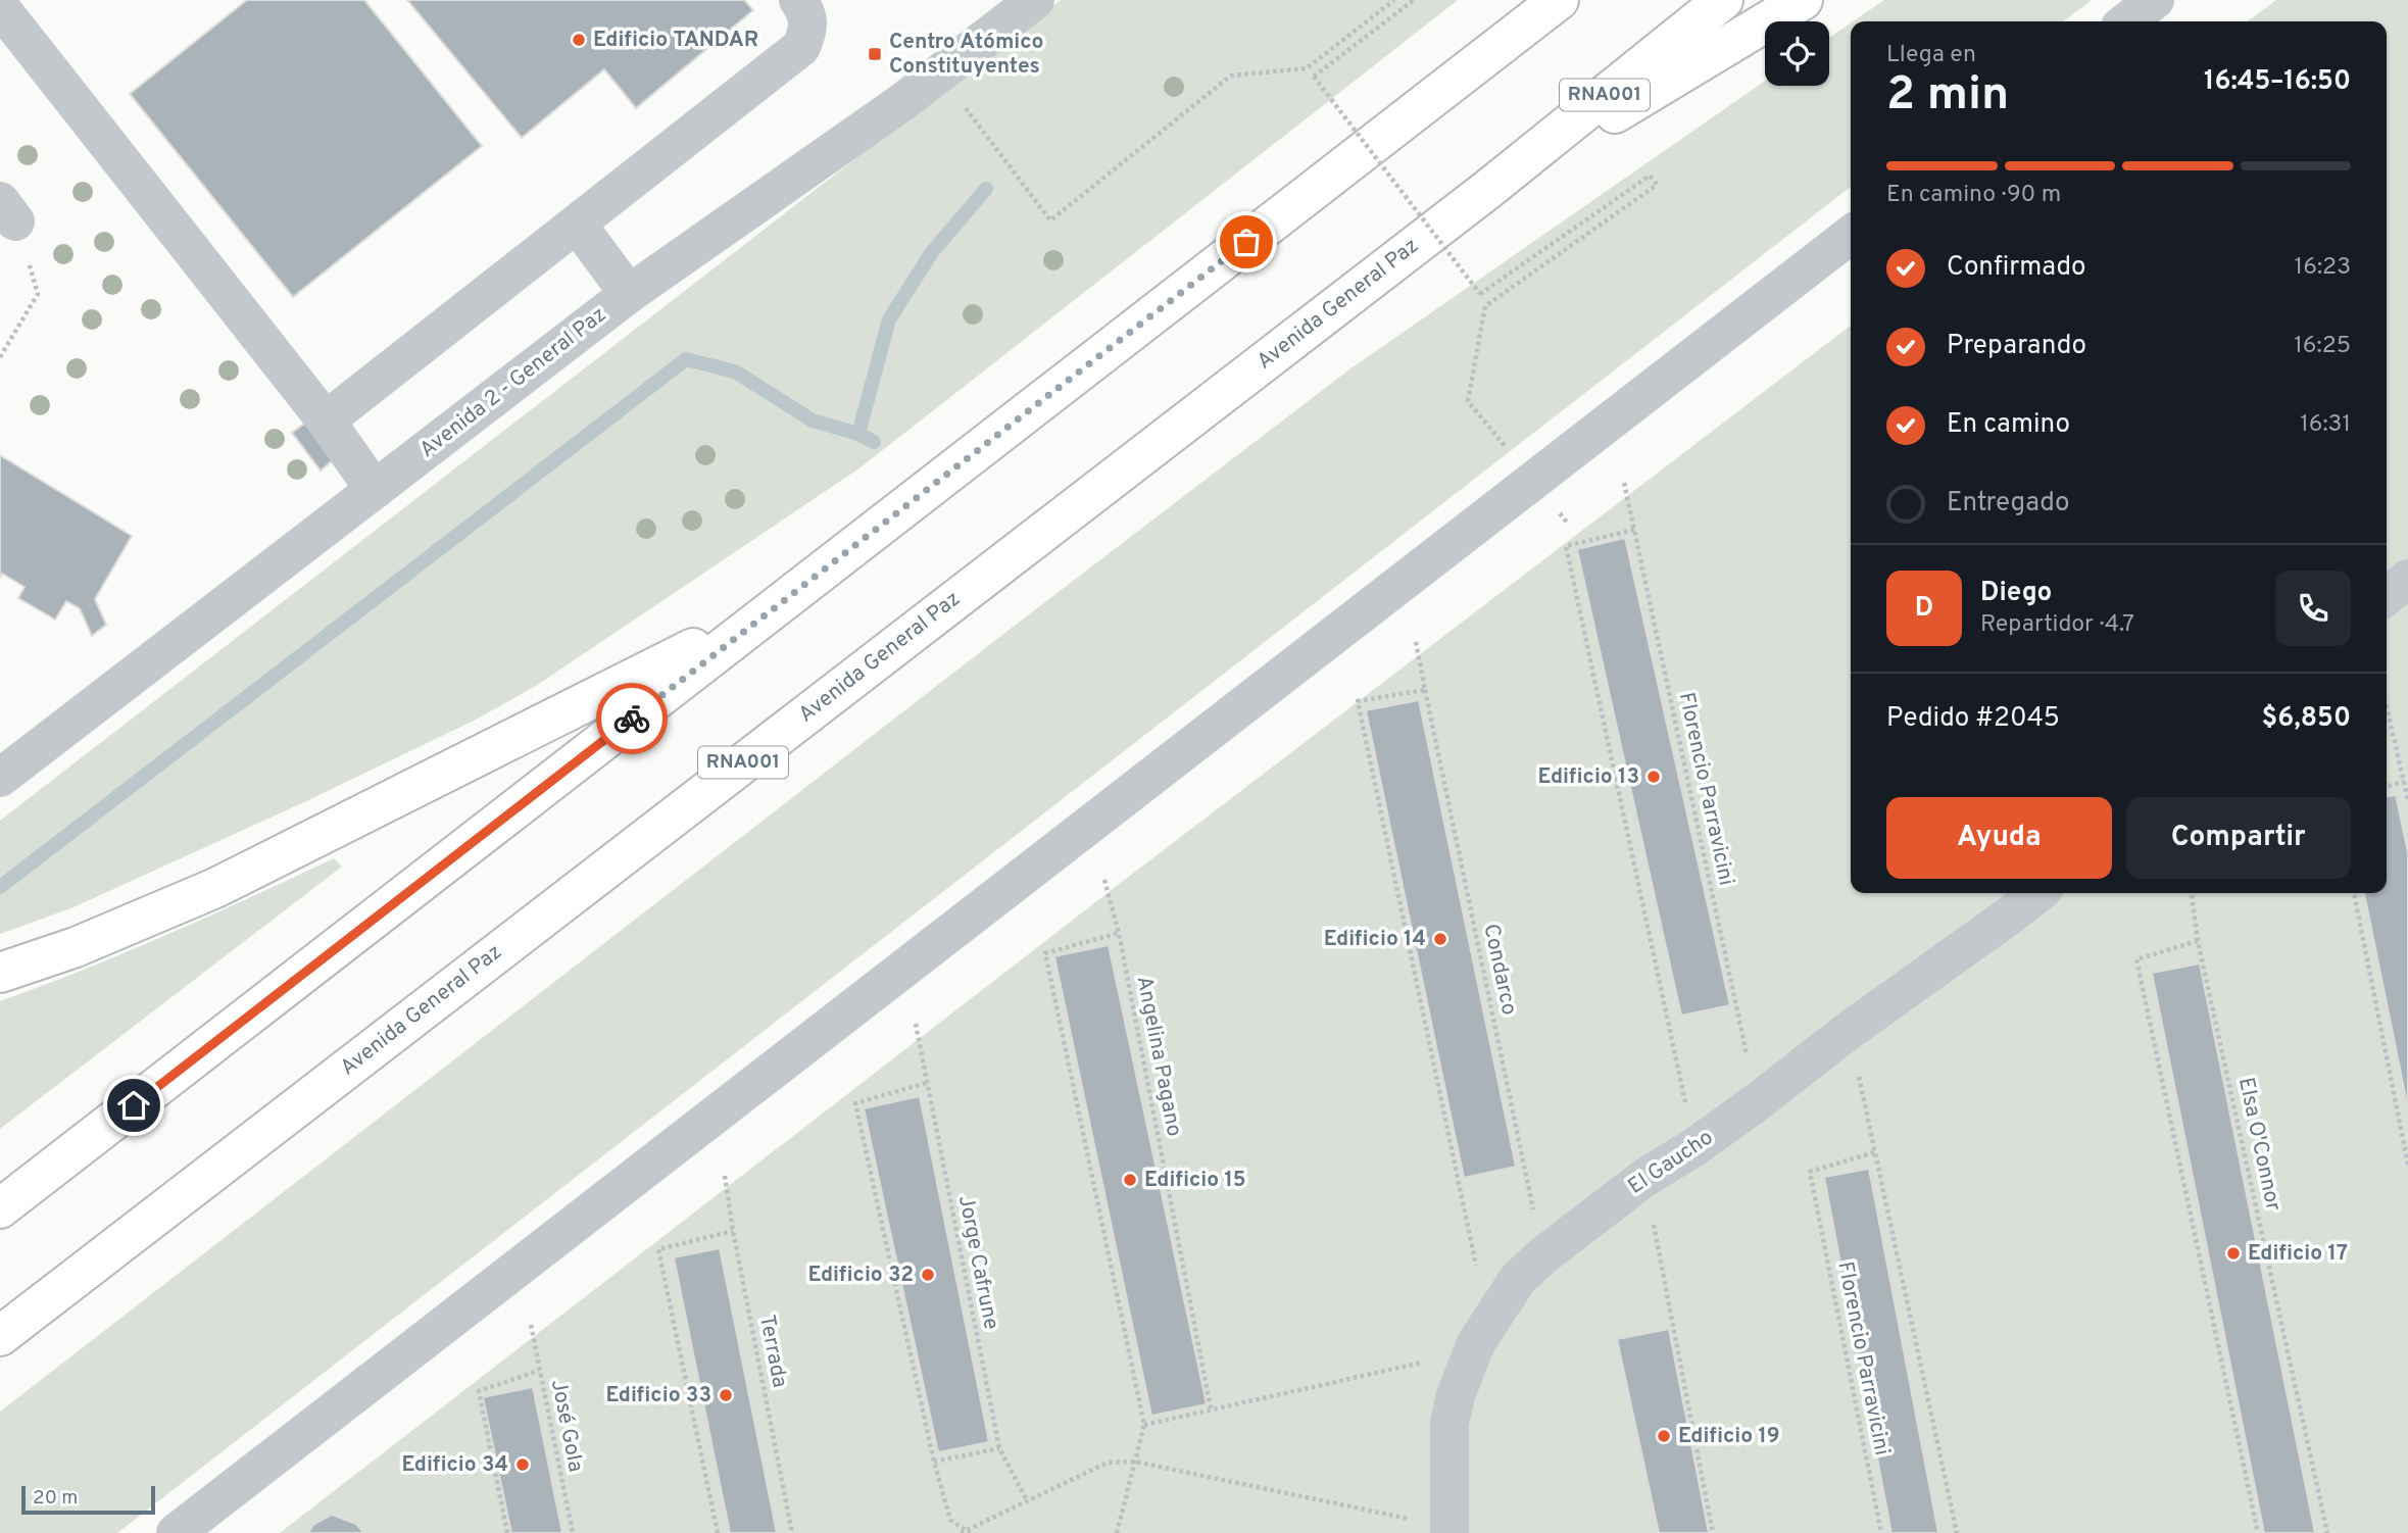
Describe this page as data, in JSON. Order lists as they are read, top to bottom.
{
  "streets": {
    "highway": ["RNA001", "Avenida General Paz"],
    "street": ["Avenida 2 - General Paz", "El Gaucho"],
    "path": [
      "Florencio Parravicini",
      "Condarco",
      "Angelina Pagano",
      "Elsa O'Connor",
      "Jorge Cafrune",
      "Terrada",
      "José Gola"
    ]
  },
  "crossings": [
    ["Florencio Parravicini", "El Gaucho"],
    ["Condarco", "El Gaucho"]
  ],
  "places": {
    "other": [
      "Edificio TANDAR",
      "Edificio 13",
      "Edificio 14",
      "Edificio 15",
      "Edificio 17",
      "Edificio 32",
      "Edificio 33",
      "Edificio 19",
      "Edificio 34"
    ],
    "transit": ["Centro Atómico Constituyentes"]
  },
  "scale_bar": "20 m",
  "page": {
    "heading": ["2 min", "Llega en", "16:45–16:50"],
    "panel": [
      "Diego",
      "Repartidor · 4.7",
      "Pedido #2045",
      "$6,850"
    ],
    "bar": "En camino · 90 m",
    "list": [
      ["Confirmado", "16:23"],
      ["Preparando", "16:25"],
      ["En camino", "16:31"],
      "Entregado"
    ],
    "round": "D",
    "buttons": ["Ayuda", "Compartir"],
    "scale": "20 m"
  }
}
